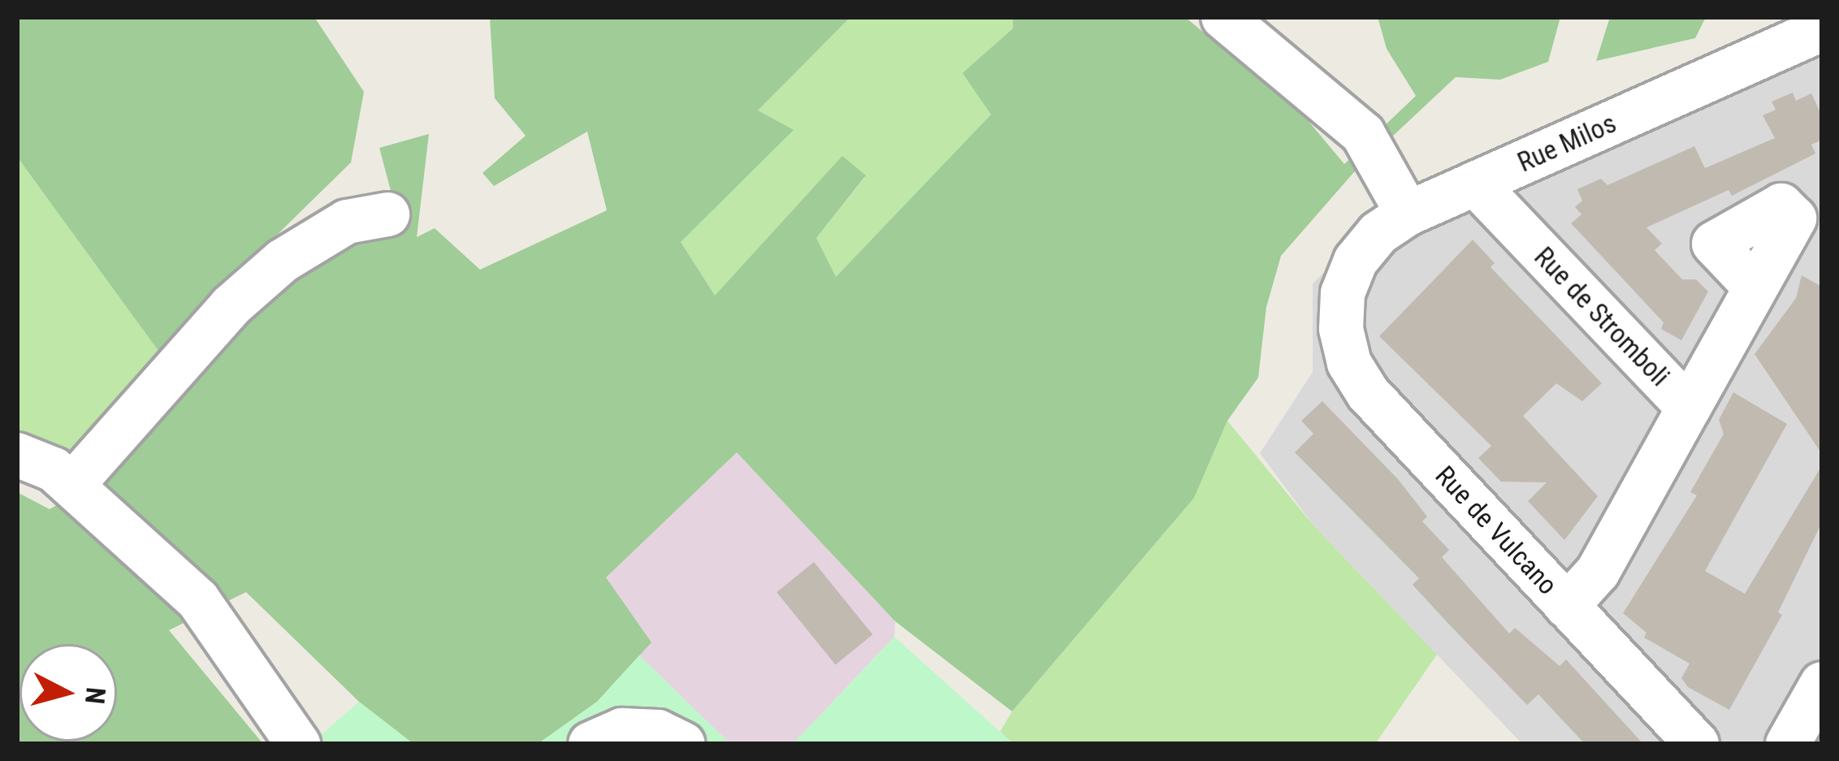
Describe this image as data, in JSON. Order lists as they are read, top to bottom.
{
  "streets": {
    "street": ["Rue Milos", "Rue de Stromboli", "Rue de Vulcano"]
  },
  "crossings": [
    ["Rue Milos", "Rue de Stromboli"],
    ["Rue Milos", "Rue de Vulcano"],
    ["Rue de Stromboli", "Rue de Vulcano"]
  ],
  "north": "right"
}
